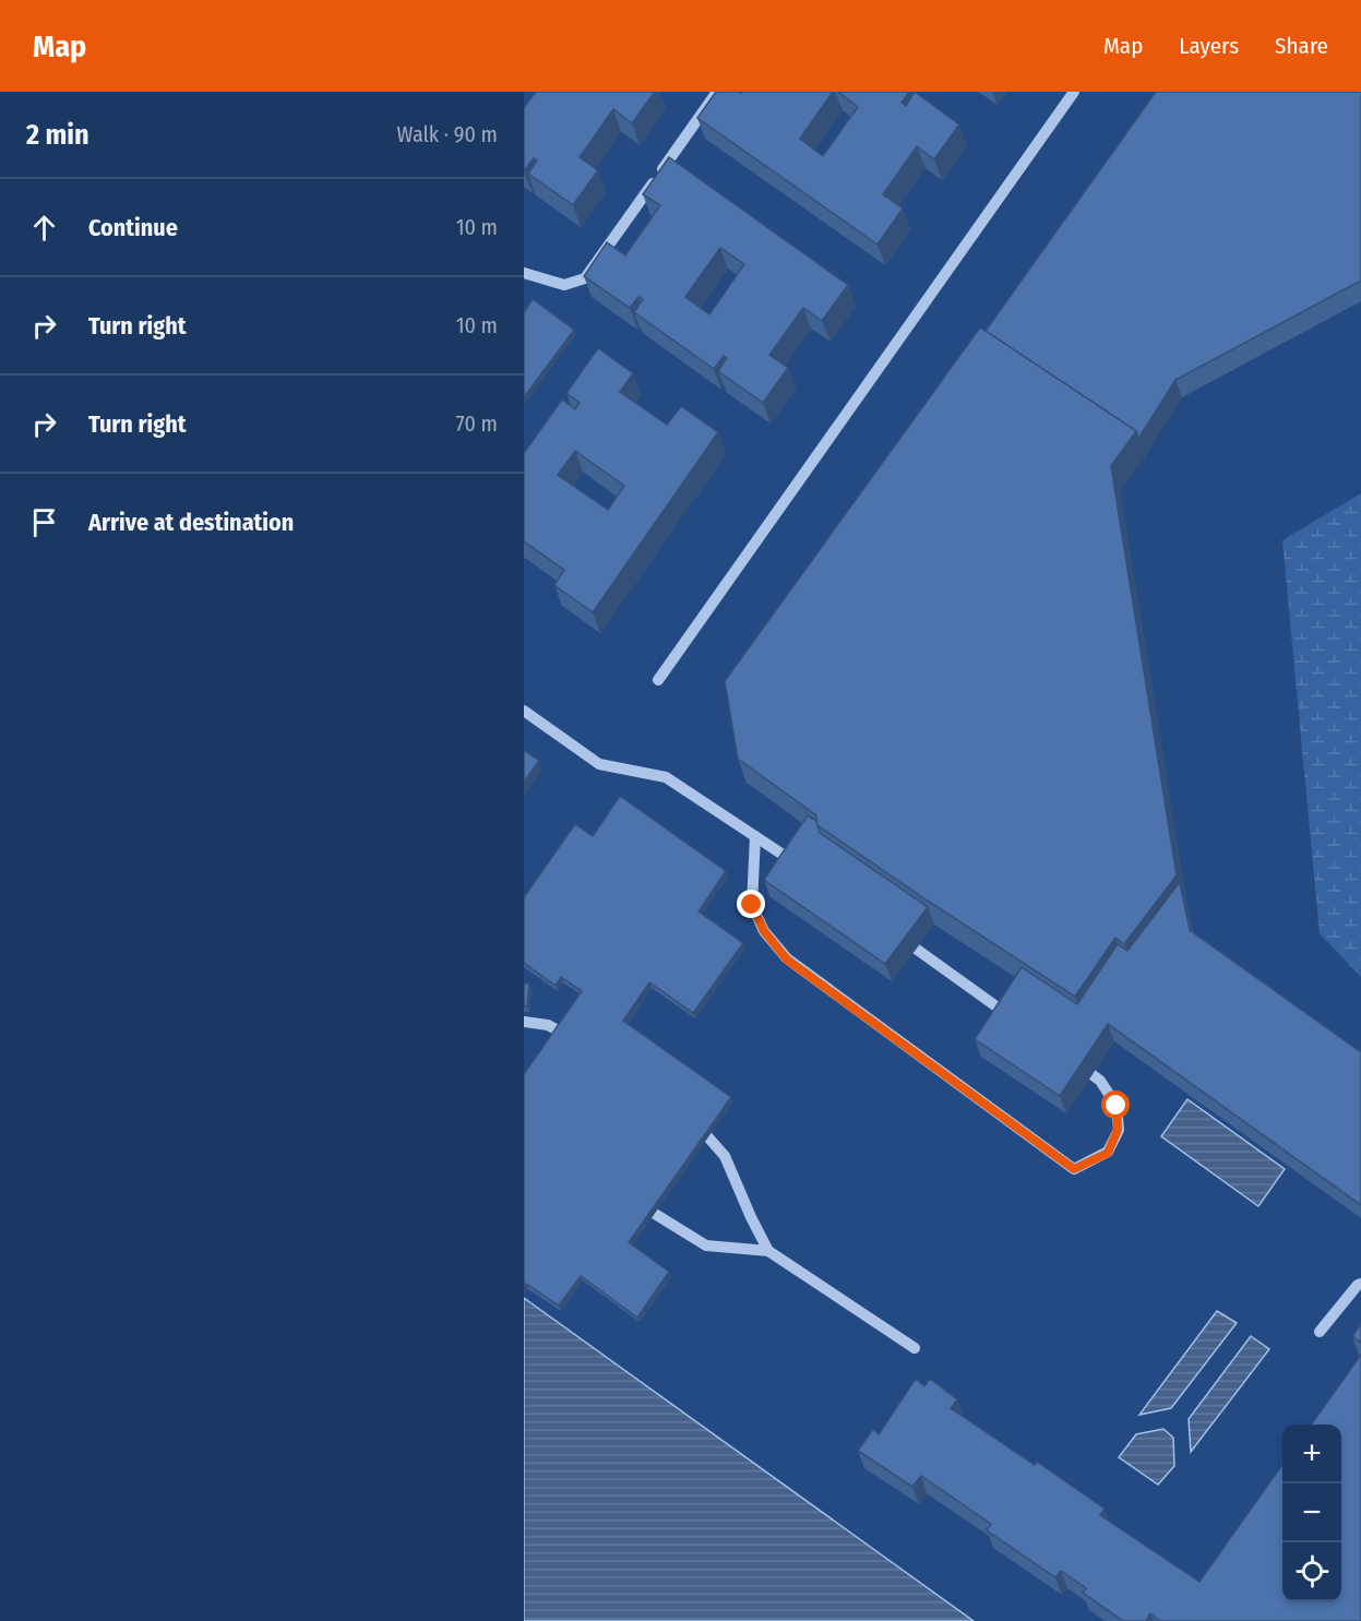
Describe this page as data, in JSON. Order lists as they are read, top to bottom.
{
  "page": {
    "header": "Map",
    "nav": ["Map", "Layers", "Share"],
    "heading": ["2 min", "Walk · 90 m"],
    "list": [
      ["Continue", "10 m"],
      ["Turn right", "10 m"],
      ["Turn right", "70 m"],
      "Arrive at destination"
    ],
    "map_buttons": ["+", "−"]
  }
}
